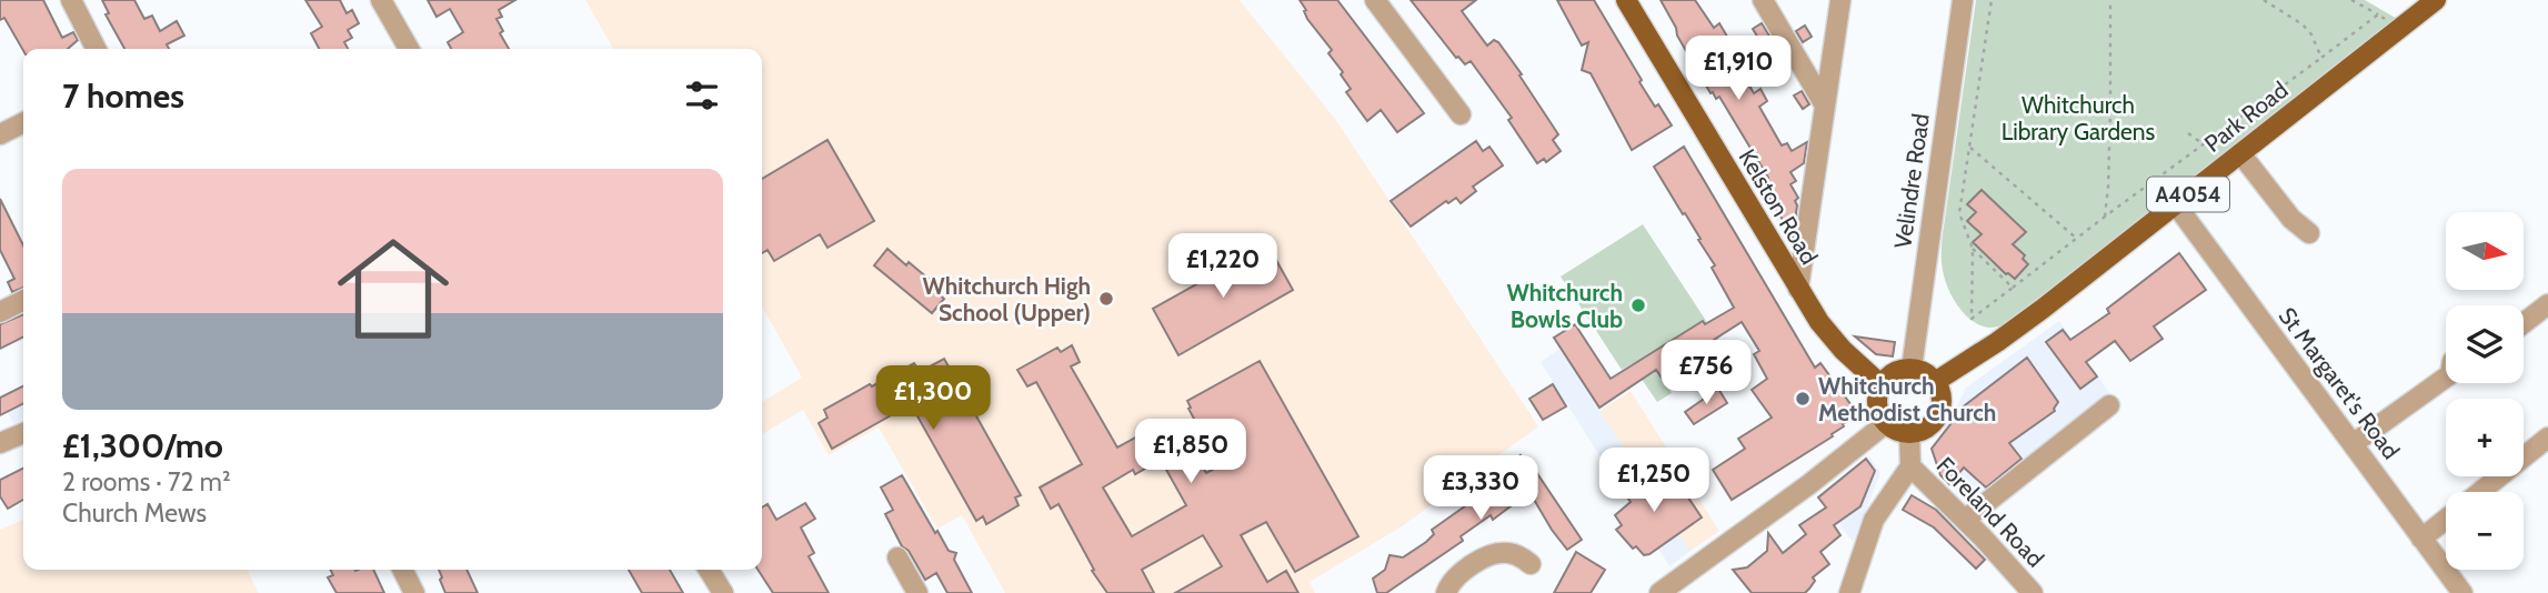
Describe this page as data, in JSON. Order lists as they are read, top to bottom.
{
  "streets": {
    "main road": ["Park Road", "A4054", "Kelston Road"],
    "street": ["Velindre Road", "St Margaret's Road", "Foreland Road"]
  },
  "crossings": [
    ["Park Road", "Velindre Road"],
    ["Park Road", "Kelston Road"],
    ["Park Road", "St Margaret's Road"],
    ["Velindre Road", "Kelston Road"]
  ],
  "parks": ["Whitchurch Library Gardens"],
  "places": ["Whitchurch High School (Upper)", "Whitchurch Bowls Club", "Whitchurch Methodist Church"],
  "north": "right",
  "page": {
    "price": [
      "£1,910",
      "£1,220",
      "£756",
      "£1,300",
      "£1,850",
      "£1,250",
      "£3,330"
    ],
    "heading": "7 homes",
    "list": [
      {
        "name": "£1,300/mo",
        "note": "2 rooms · 72 m² · Church Mews"
      }
    ],
    "map_buttons": ["+", "−"]
  }
}
